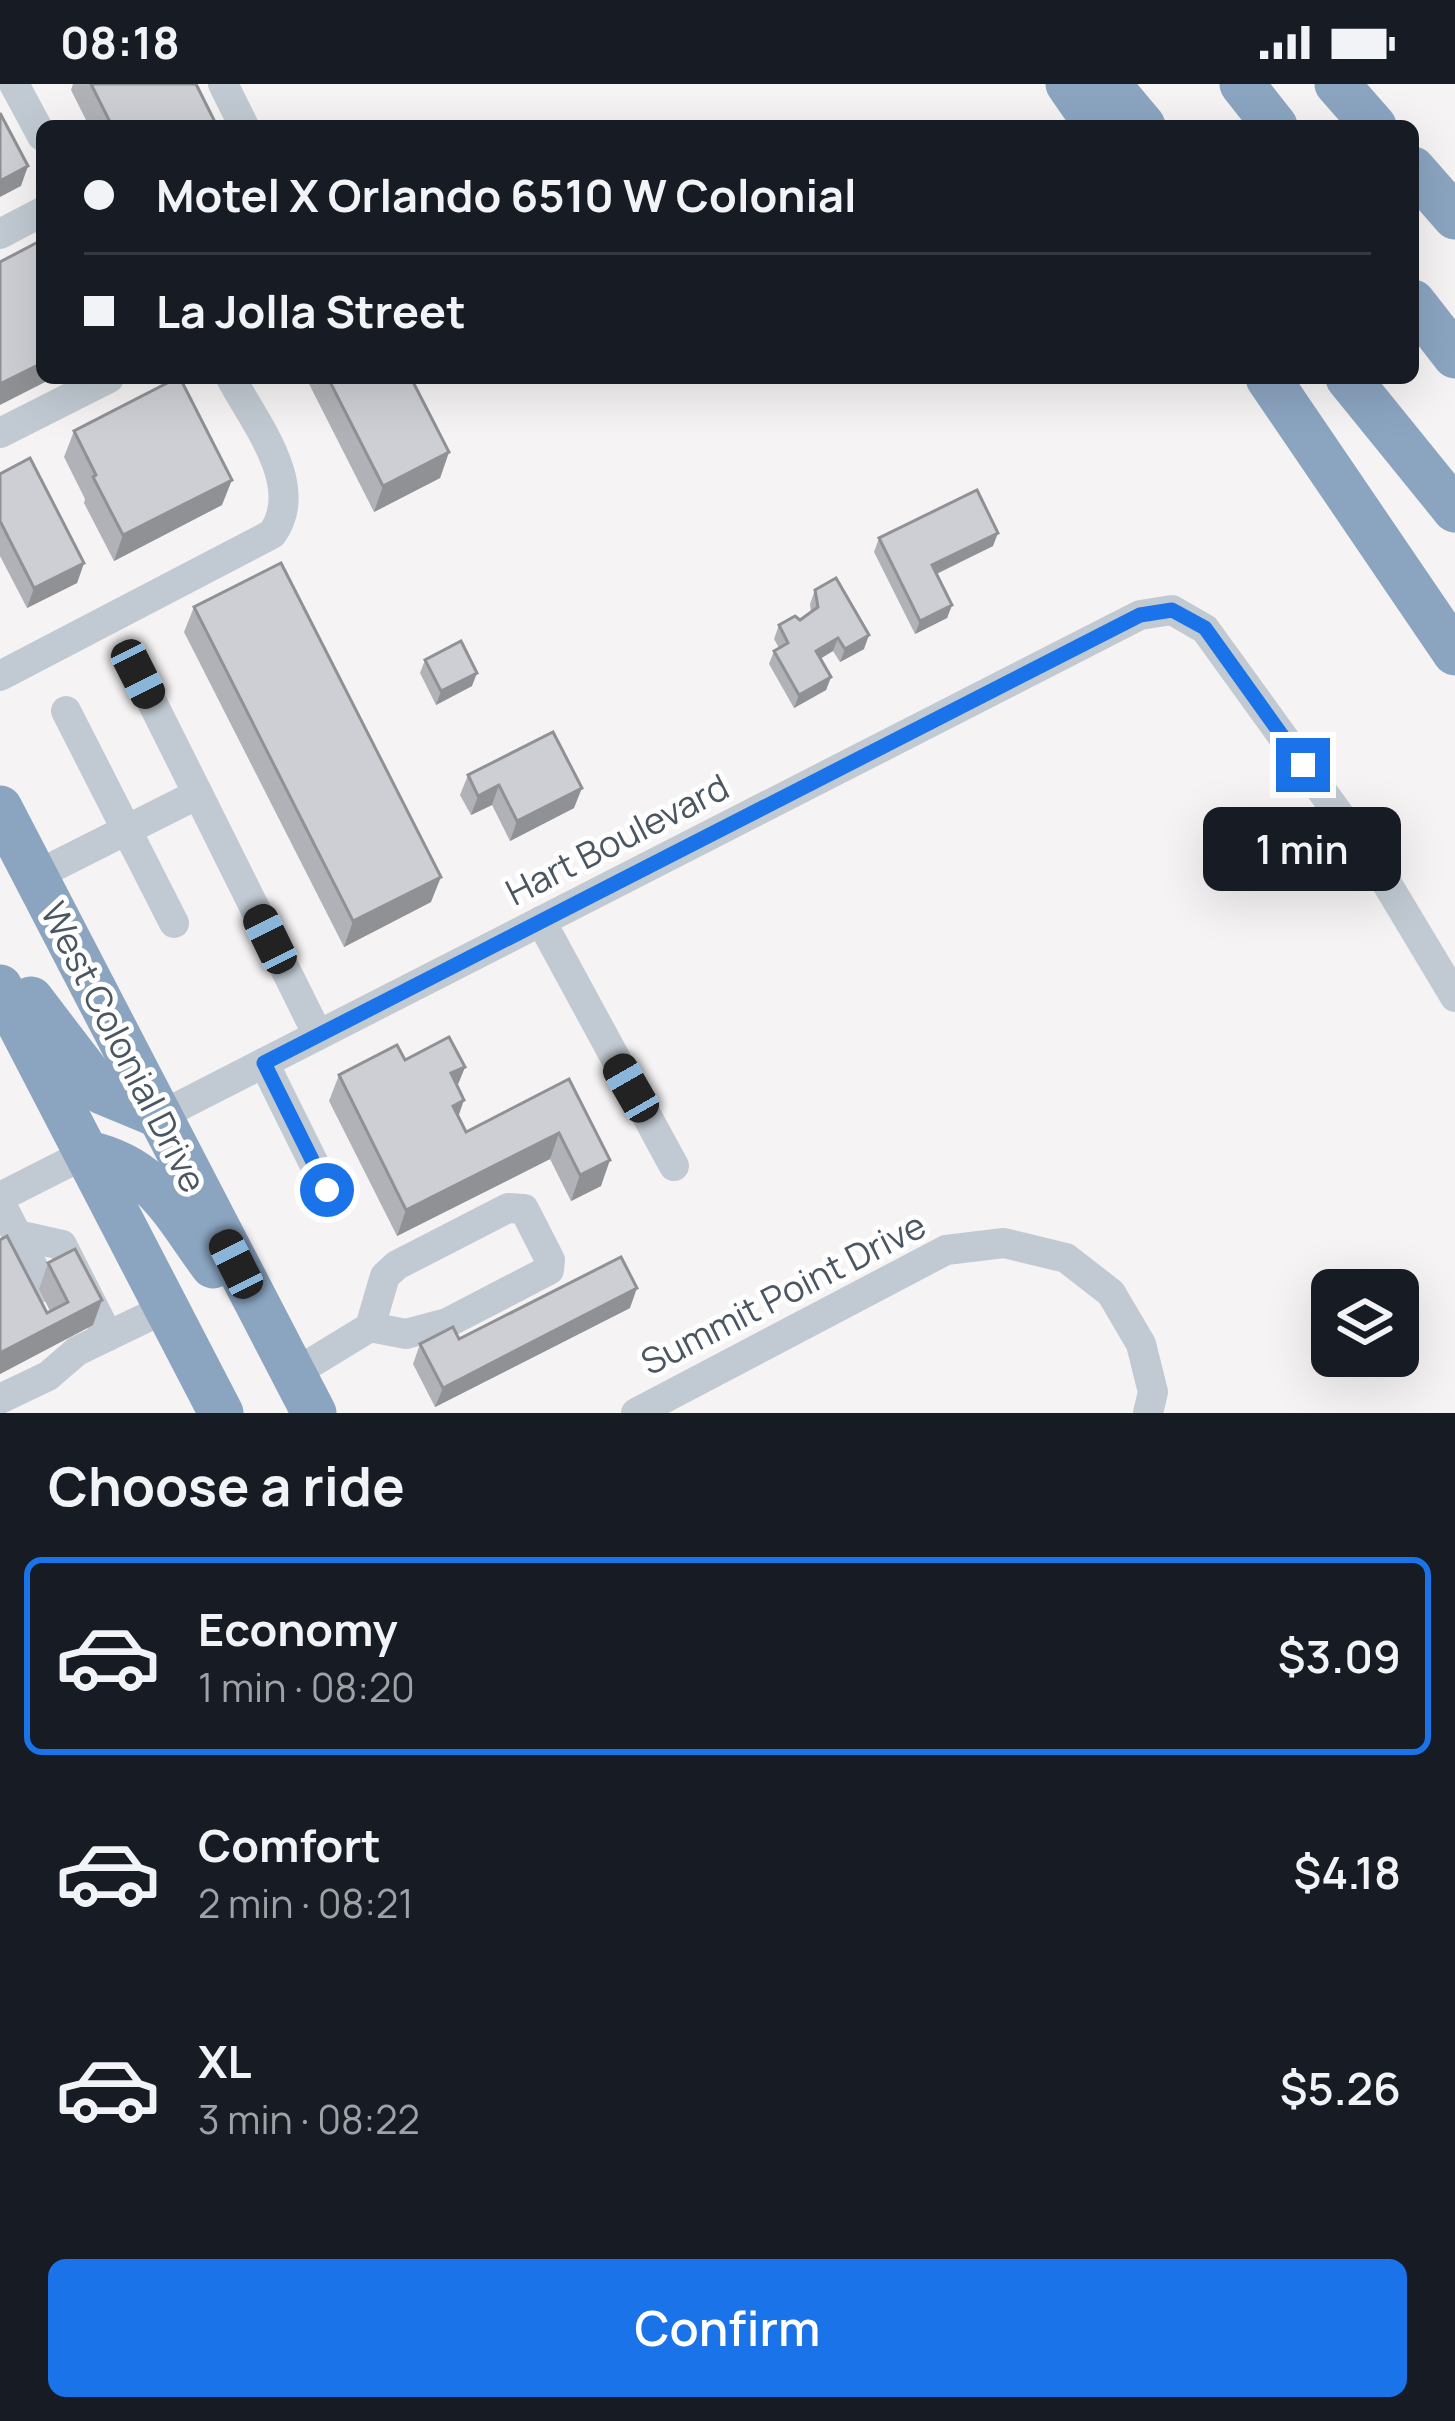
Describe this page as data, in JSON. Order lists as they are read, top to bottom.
{
  "streets": {
    "highway": ["West Colonial Drive"],
    "street": ["Hart Boulevard", "Summit Point Drive"]
  },
  "crossings": [
    ["Hart Boulevard", "West Colonial Drive"]
  ],
  "page": {
    "status": "08:18",
    "banner": ["Motel X Orlando 6510 W Colonial", "La Jolla Street"],
    "bubble": "1 min",
    "heading": "Choose a ride",
    "list": [
      {
        "name": "Economy",
        "note": "1 min · 08:20",
        "value": "$3.09"
      },
      {
        "name": "Comfort",
        "note": "2 min · 08:21",
        "value": "$4.18"
      },
      {
        "name": "XL",
        "note": "3 min · 08:22",
        "value": "$5.26"
      }
    ],
    "buttons": "Confirm"
  }
}
